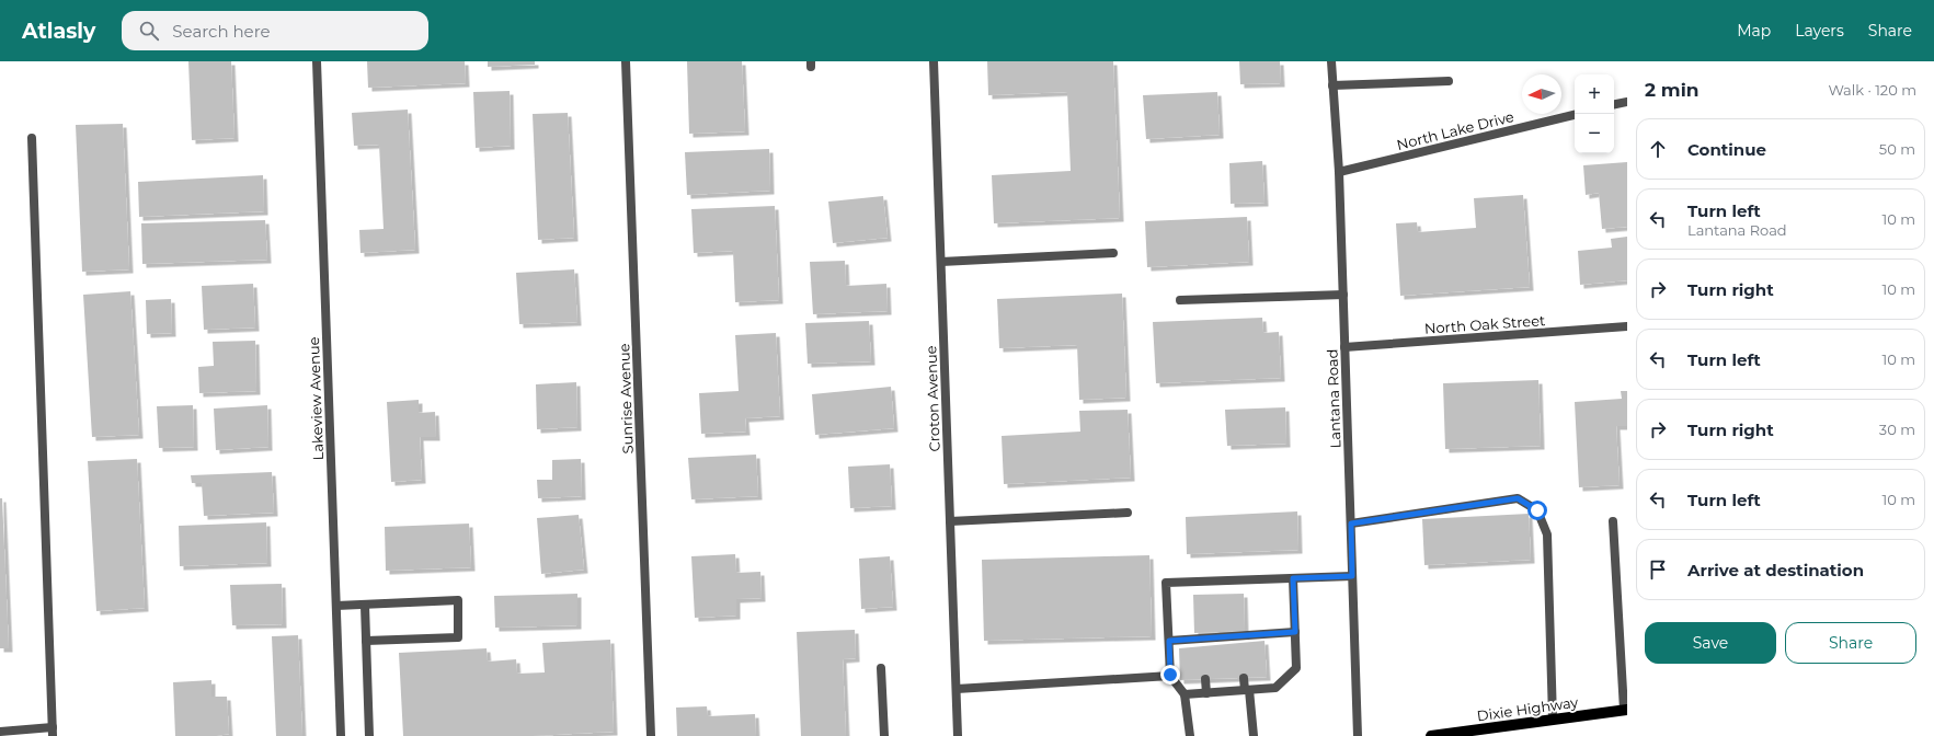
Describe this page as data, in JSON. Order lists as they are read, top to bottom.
{
  "streets": {
    "main road": ["Dixie Highway"],
    "street": [
      "North Lake Drive",
      "North Oak Street",
      "Lakeview Avenue",
      "Sunrise Avenue",
      "Croton Avenue",
      "Lantana Road"
    ]
  },
  "crossings": [
    ["North Lake Drive", "Lantana Road"],
    ["North Oak Street", "Lantana Road"]
  ],
  "north": "left",
  "page": {
    "header": "Atlasly",
    "search": "Search here",
    "nav": ["Map", "Layers", "Share"],
    "heading": ["2 min", "Walk · 120 m"],
    "map_buttons": ["+", "−"],
    "list": [
      ["Continue", "50 m"],
      ["Turn left", "Lantana Road", "10 m"],
      ["Turn right", "10 m"],
      ["Turn left", "10 m"],
      ["Turn right", "30 m"],
      ["Turn left", "10 m"],
      "Arrive at destination"
    ],
    "buttons": ["Save", "Share"]
  }
}
